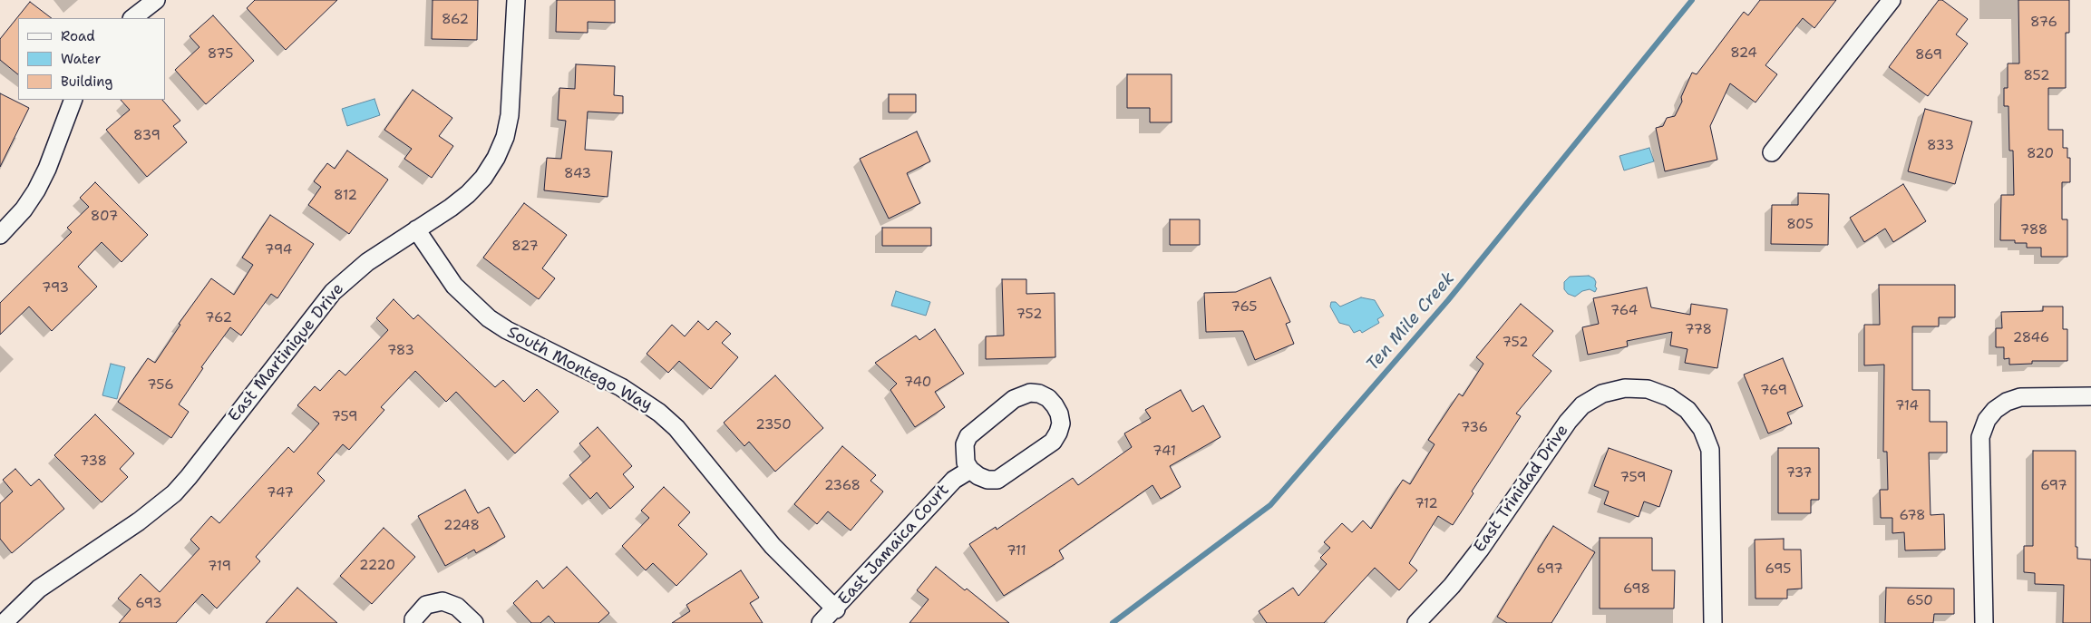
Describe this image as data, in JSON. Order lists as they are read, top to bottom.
{
  "streets": {
    "street": [
      "East Martinique Drive",
      "South Montego Way",
      "East Trinidad Drive",
      "East Jamaica Court"
    ]
  },
  "crossings": [
    ["East Martinique Drive", "South Montego Way"],
    ["South Montego Way", "East Jamaica Court"]
  ],
  "water": ["Ten Mile Creek"],
  "house_numbers": [
    "862",
    "876",
    "824",
    "875",
    "869",
    "852",
    "839",
    "833",
    "820",
    "843",
    "812",
    "807",
    "805",
    "788",
    "827",
    "794",
    "793",
    "765",
    "764",
    "752",
    "762",
    "778",
    "2846",
    "752",
    "783",
    "740",
    "756",
    "769",
    "714",
    "759",
    "2350",
    "736",
    "741",
    "738",
    "737",
    "759",
    "2368",
    "697",
    "747",
    "712",
    "678",
    "2248",
    "711",
    "2220",
    "719",
    "697",
    "695",
    "698",
    "650",
    "693"
  ],
  "legend": ["Road", "Water", "Building"]
}
